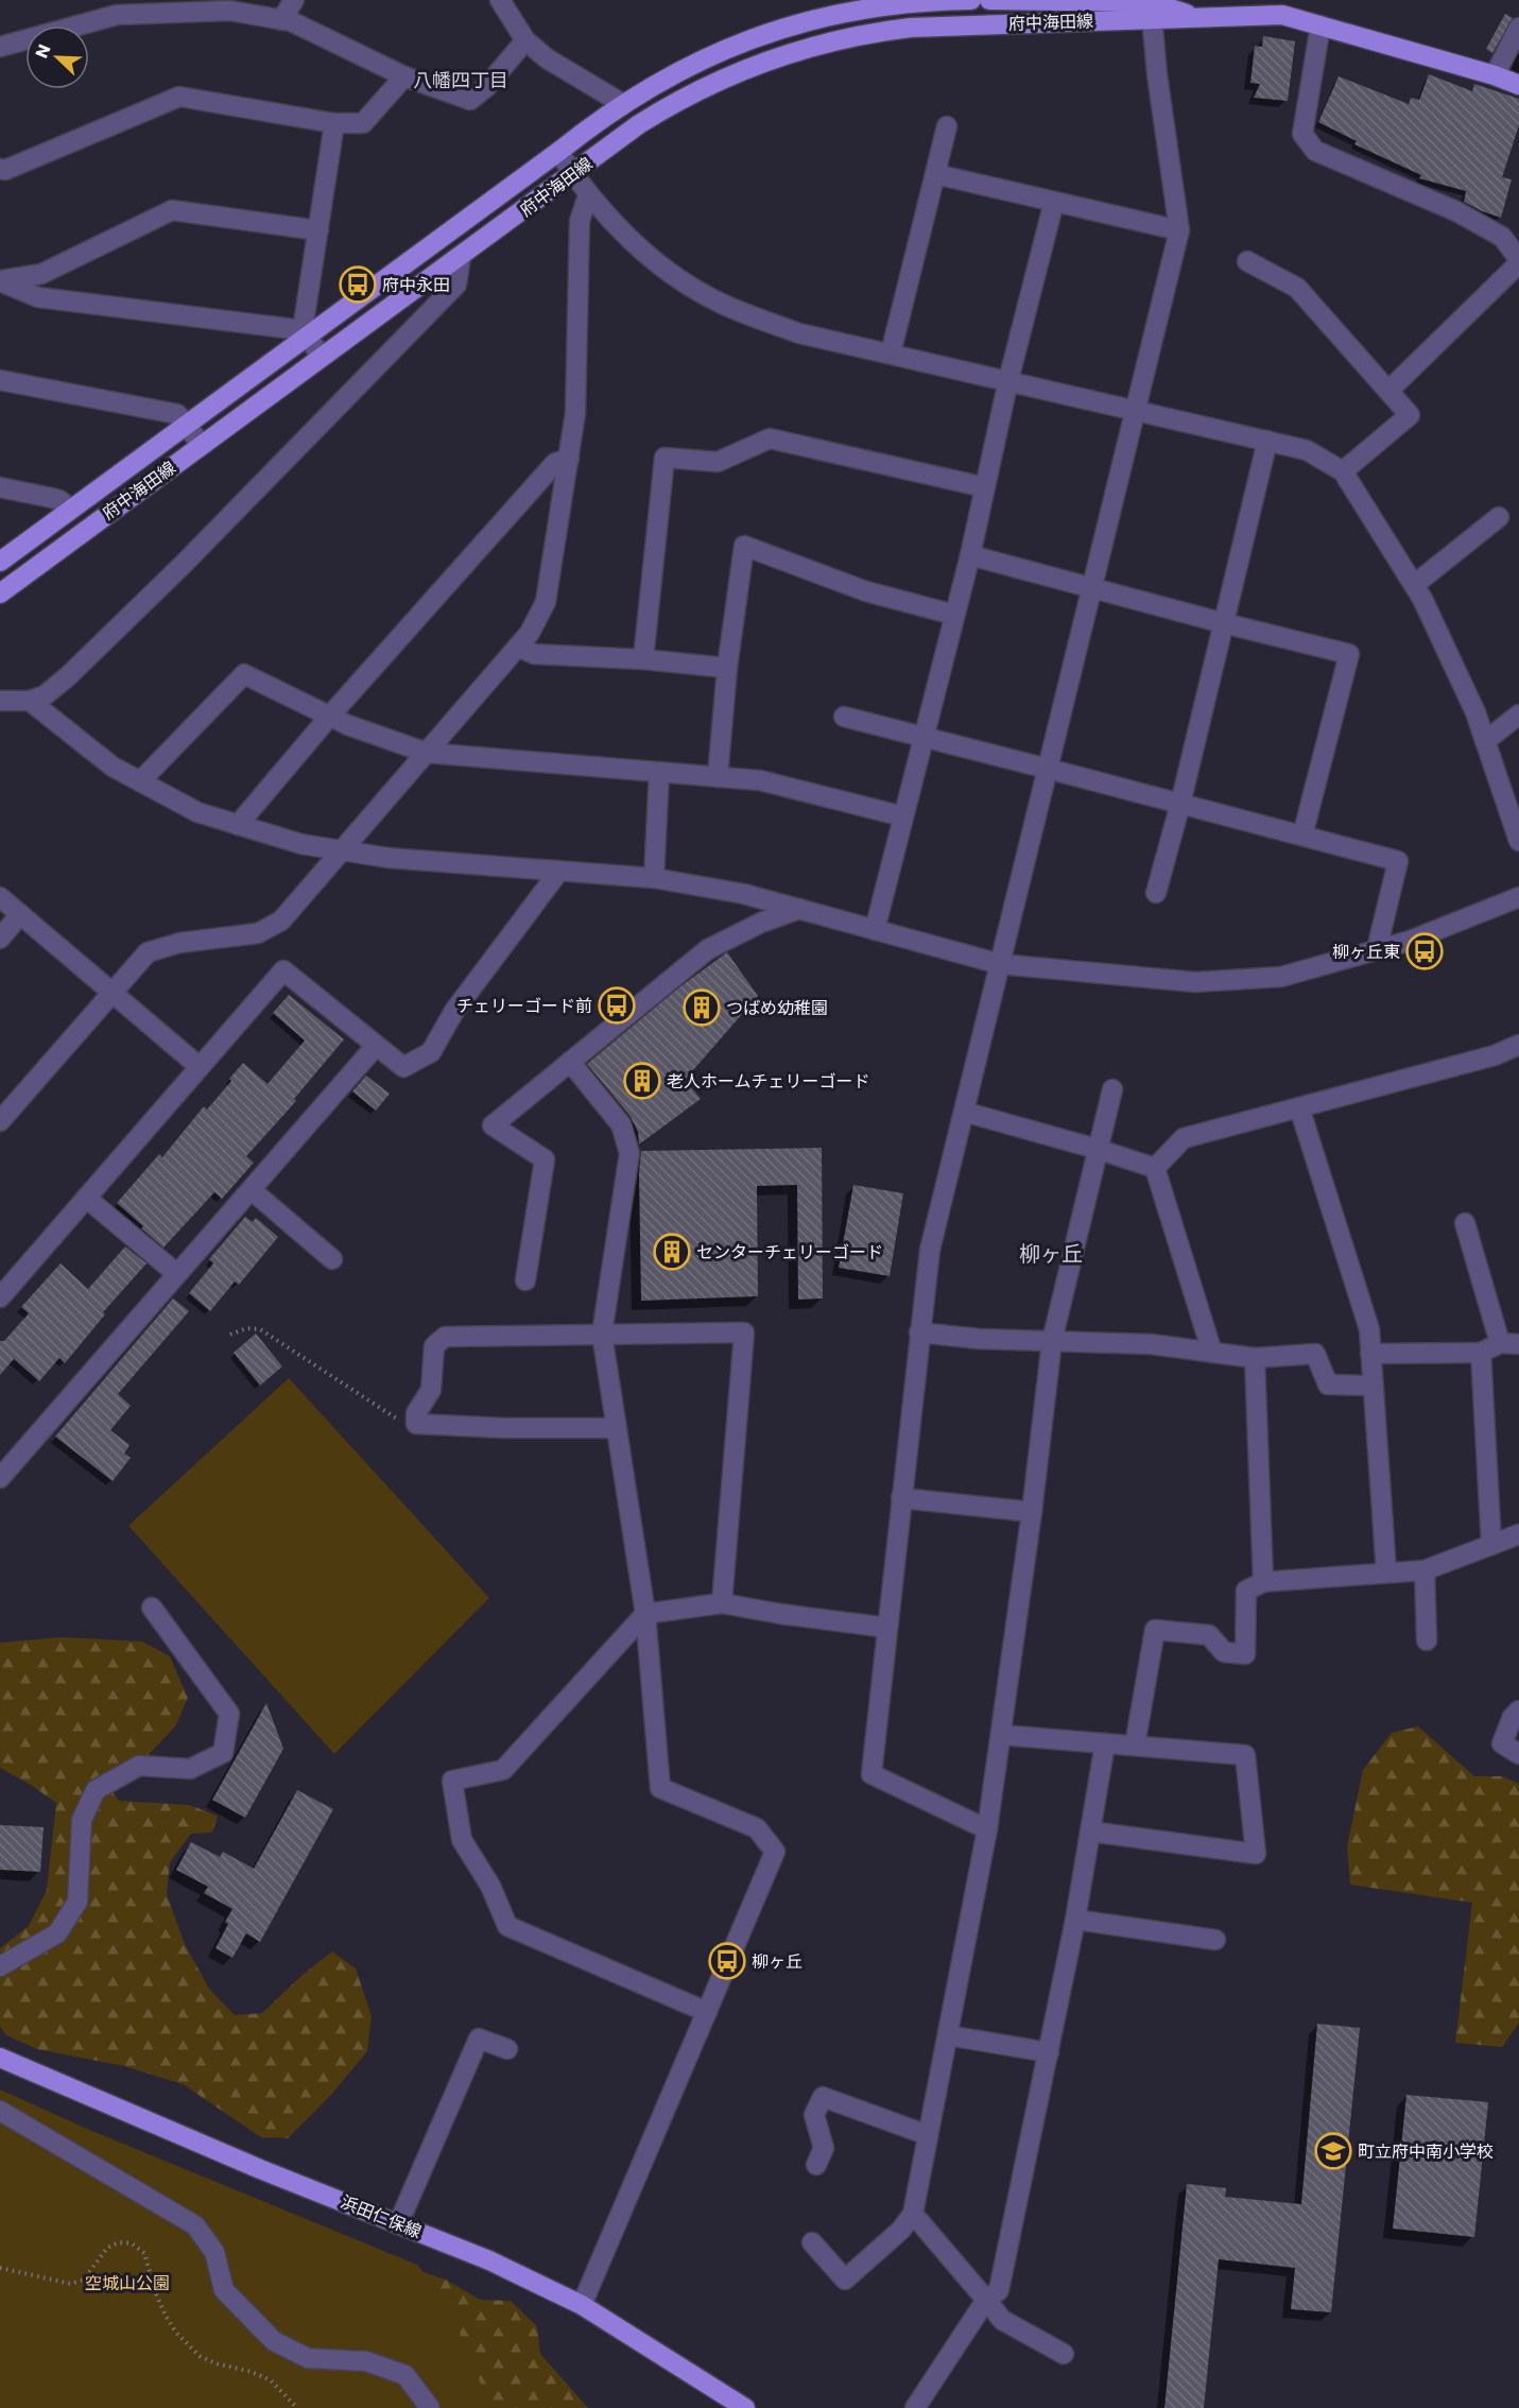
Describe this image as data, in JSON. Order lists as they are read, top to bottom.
{
  "streets": {
    "main road": ["府中海田線", "浜田仁保線"]
  },
  "districts": ["八幡四丁目", "柳ヶ丘"],
  "parks": ["空城山公園"],
  "places": {
    "bus stop": [
      "府中永田",
      "柳ヶ丘東",
      "チェリーゴード前",
      "柳ヶ丘"
    ],
    "building": ["つばめ幼稚園", "老人ホームチェリーゴード", "センターチェリーゴード"],
    "school or university": ["町立府中南小学校"]
  },
  "north": "top left"
}
